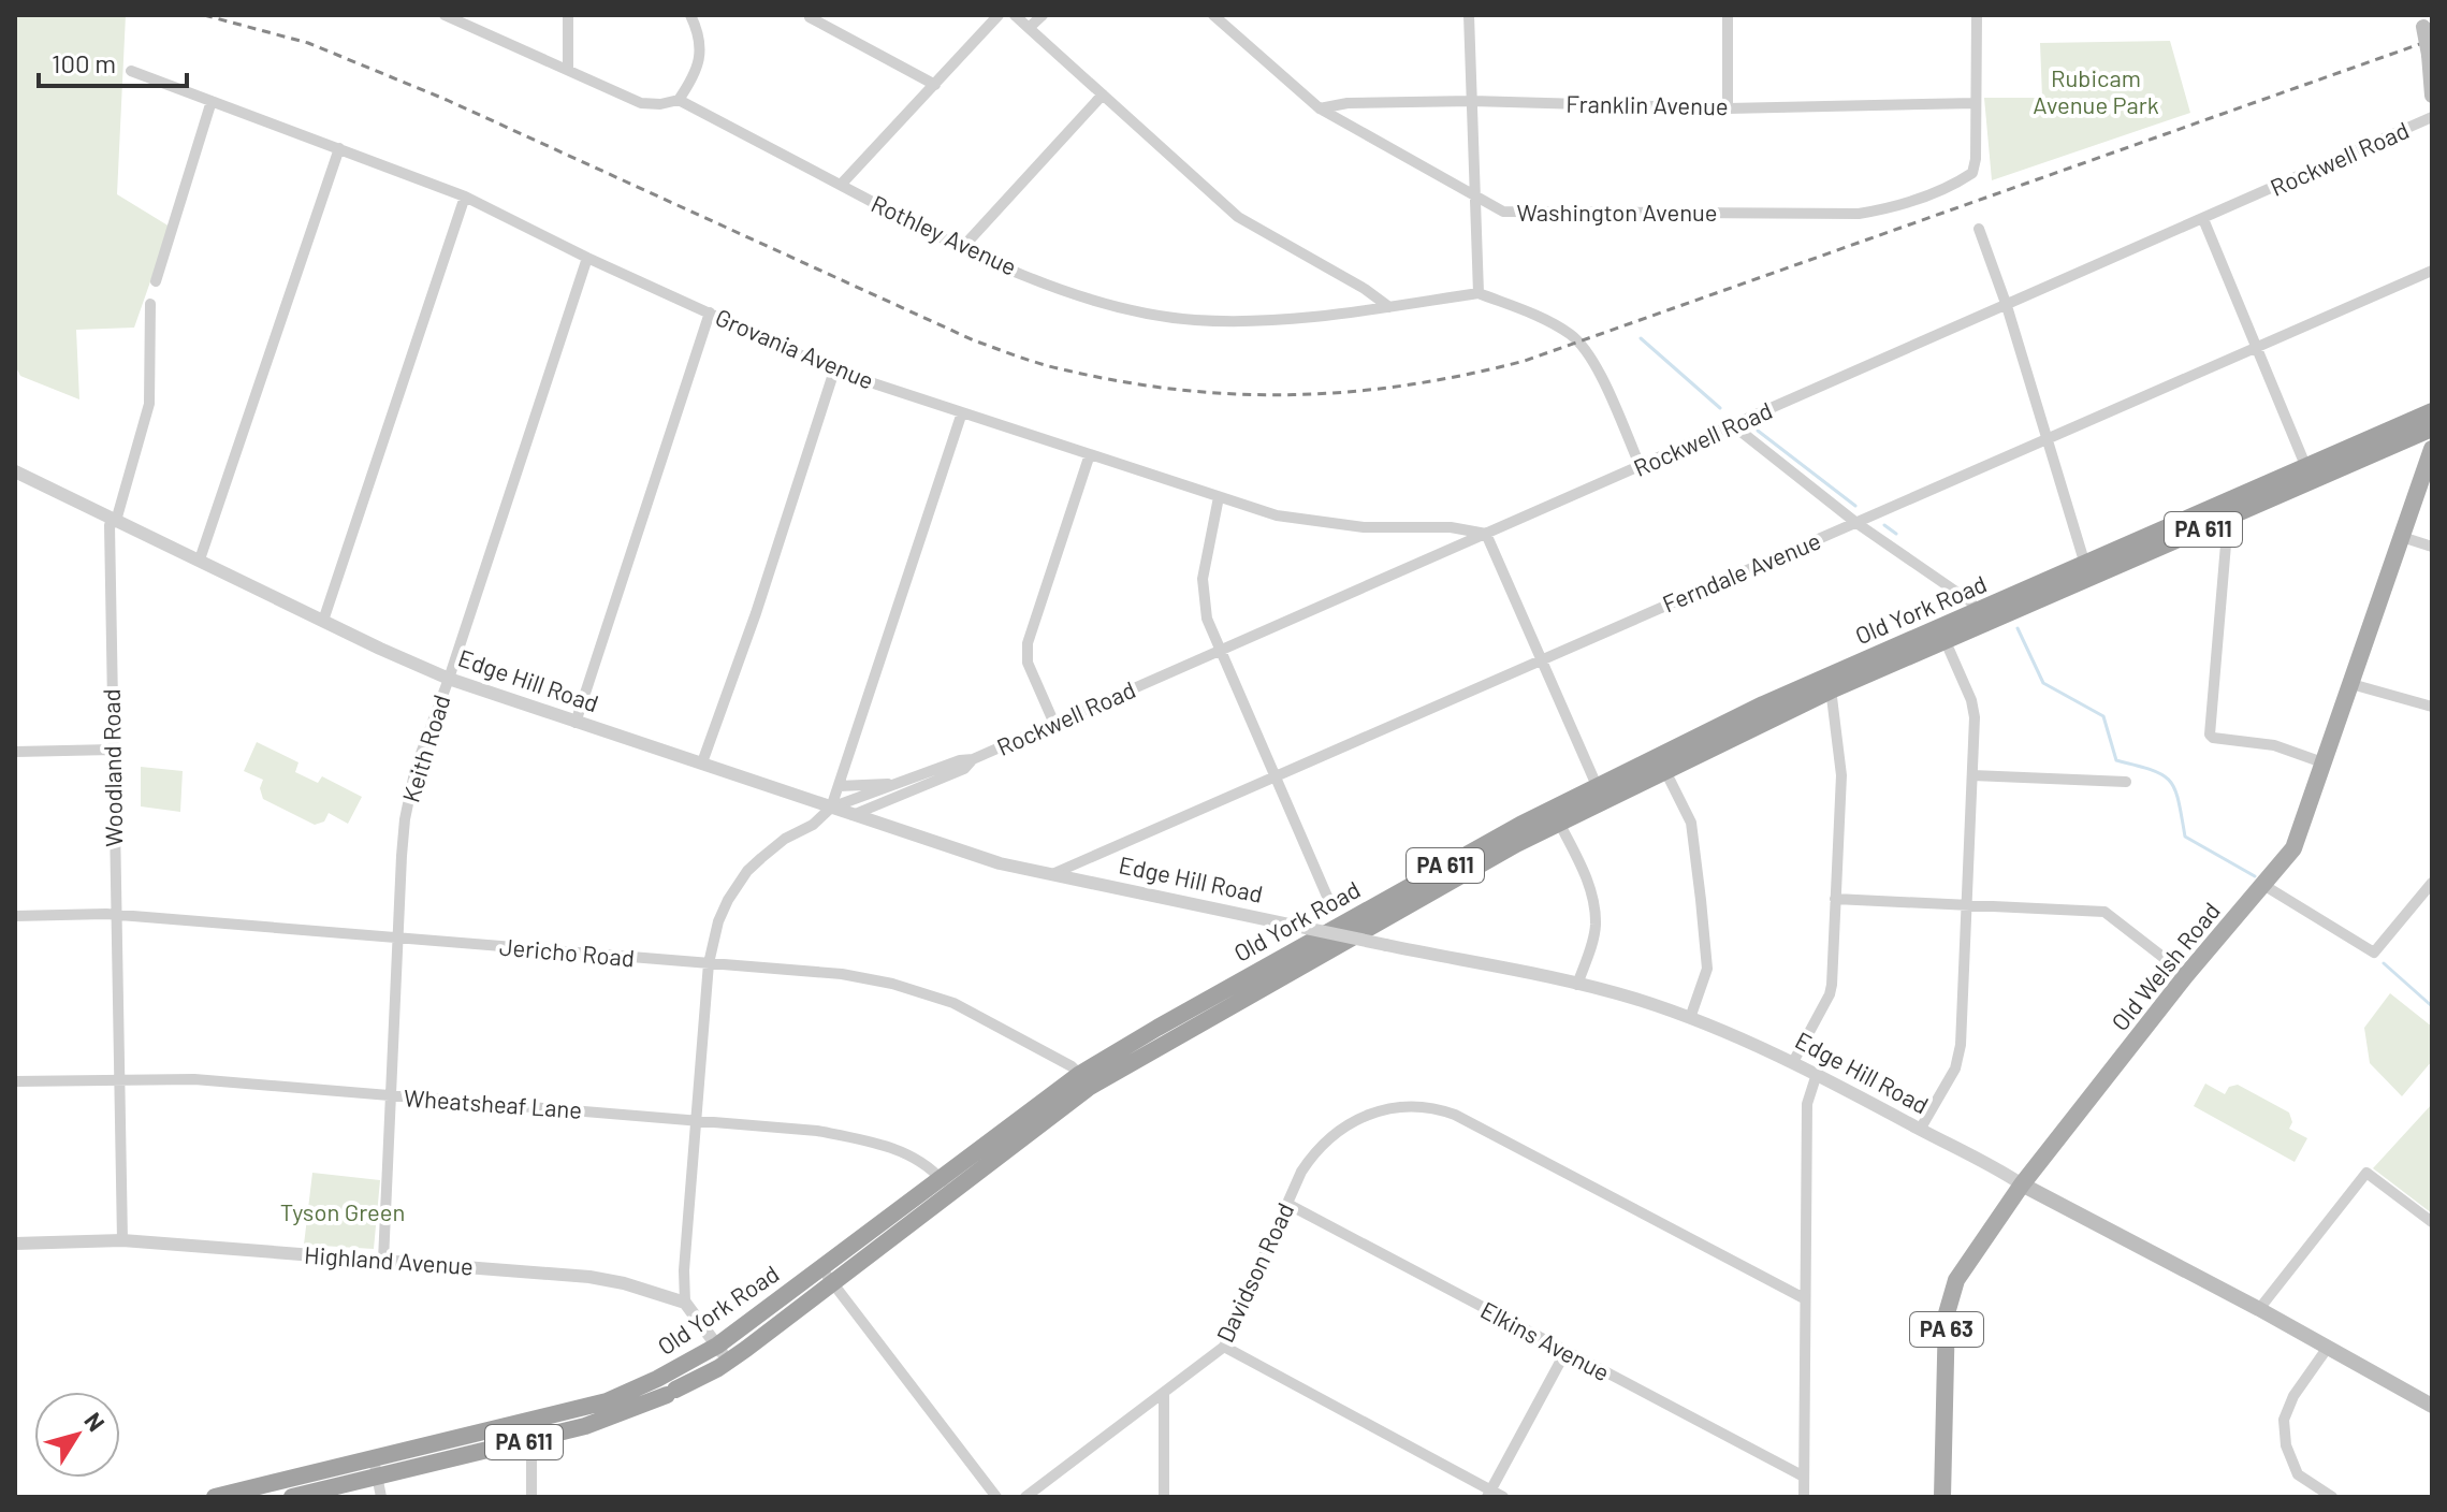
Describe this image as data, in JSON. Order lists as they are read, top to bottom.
{
  "streets": {
    "highway": ["PA 611", "Old York Road"],
    "main road": ["Edge Hill Road", "Old Welsh Road", "PA 63"],
    "street": [
      "Franklin Avenue",
      "Rockwell Road",
      "Washington Avenue",
      "Rothley Avenue",
      "Grovania Avenue",
      "Ferndale Avenue",
      "Keith Road",
      "Woodland Road",
      "Jericho Road",
      "Wheatsheaf Lane",
      "Highland Avenue",
      "Davidson Road",
      "Elkins Avenue"
    ]
  },
  "crossings": [
    ["Franklin Avenue", "Washington Avenue"],
    ["Rockwell Road", "Grovania Avenue"],
    ["Rockwell Road", "Edge Hill Road"],
    ["Rockwell Road", "Jericho Road"],
    ["Rockwell Road", "Wheatsheaf Lane"],
    ["Rockwell Road", "Highland Avenue"],
    ["Grovania Avenue", "Keith Road"],
    ["Ferndale Avenue", "Edge Hill Road"],
    ["Old York Road", "Jericho Road"],
    ["Old York Road", "Wheatsheaf Lane"],
    ["Edge Hill Road", "Keith Road"],
    ["Edge Hill Road", "Woodland Road"],
    ["Edge Hill Road", "Old Welsh Road"],
    ["Keith Road", "Jericho Road"],
    ["Keith Road", "Wheatsheaf Lane"],
    ["Keith Road", "Highland Avenue"],
    ["Woodland Road", "Jericho Road"],
    ["Woodland Road", "Wheatsheaf Lane"],
    ["Woodland Road", "Highland Avenue"],
    ["Davidson Road", "Elkins Avenue"]
  ],
  "parks": ["Rubicam Avenue Park", "Tyson Green"],
  "scale_bar": "100 m",
  "north": "top right"
}
